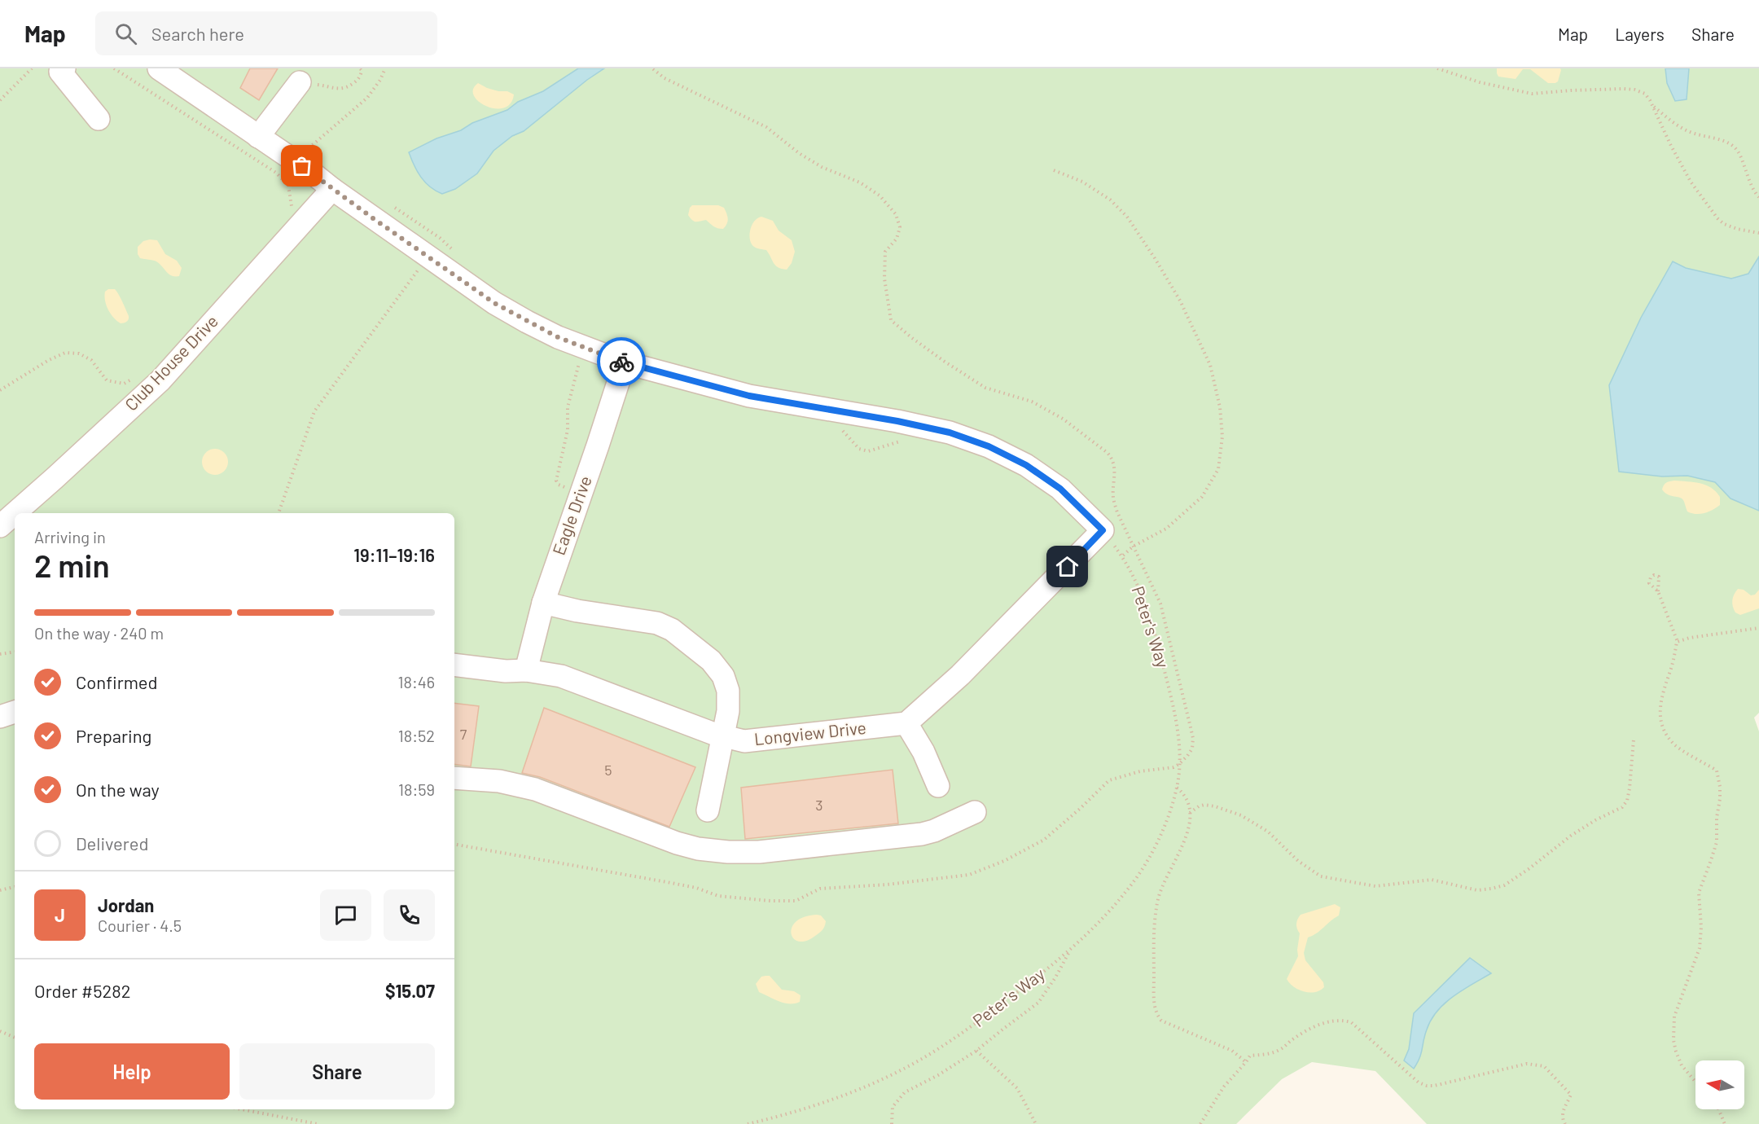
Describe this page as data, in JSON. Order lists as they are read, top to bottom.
{
  "streets": {
    "street": ["Club House Drive", "Eagle Drive", "Longview Drive"],
    "path": ["Peter's Way"]
  },
  "crossings": [
    ["Eagle Drive", "Longview Drive"]
  ],
  "house_numbers": ["7", "5", "3"],
  "north": "left",
  "page": {
    "header": "Map",
    "search": "Search here",
    "nav": ["Map", "Layers", "Share"],
    "heading": ["2 min", "Arriving in", "19:11–19:16"],
    "panel": [
      "Jordan",
      "Courier · 4.5",
      "Order #5282",
      "$15.07"
    ],
    "bar": "On the way · 240 m",
    "list": [
      ["Confirmed", "18:46"],
      ["Preparing", "18:52"],
      ["On the way", "18:59"],
      "Delivered"
    ],
    "round": "J",
    "buttons": ["Help", "Share"]
  }
}
